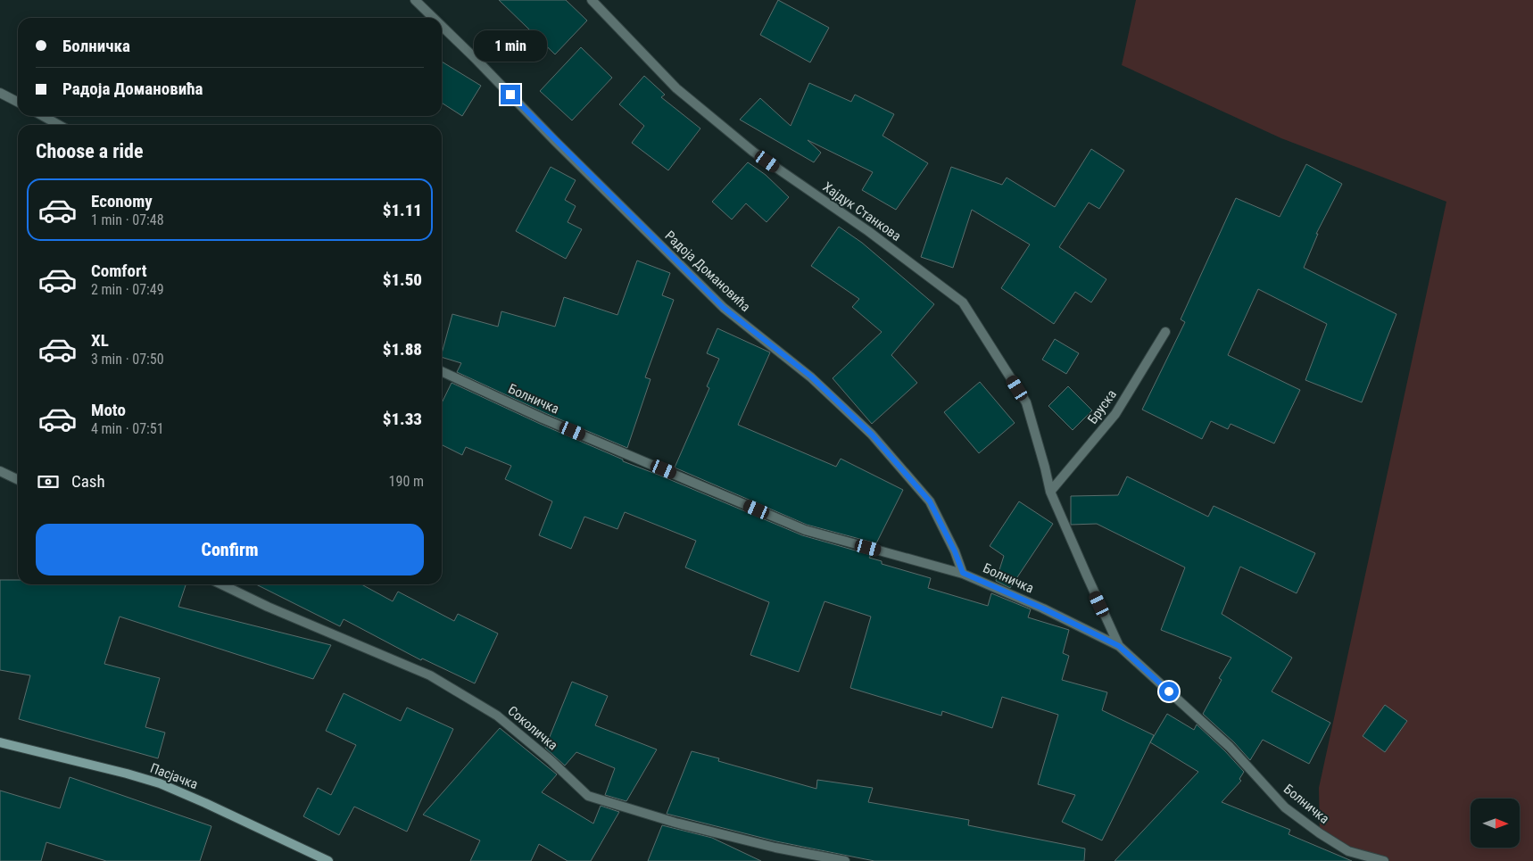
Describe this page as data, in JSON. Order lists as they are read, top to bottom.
{
  "streets": {
    "main road": ["Пасјачка"],
    "street": [
      "Хајдук Станкова",
      "Радоја Домановића",
      "Болничка",
      "Бруска",
      "Соколичка"
    ]
  },
  "crossings": [
    ["Хајдук Станкова", "Болничка"],
    ["Хајдук Станкова", "Бруска"],
    ["Радоја Домановића", "Болничка"]
  ],
  "north": "right",
  "page": {
    "banner": ["Болничка", "Радоја Домановића"],
    "bubble": "1 min",
    "heading": "Choose a ride",
    "list": [
      {
        "name": "Economy",
        "note": "1 min · 07:48",
        "value": "$1.11"
      },
      {
        "name": "Comfort",
        "note": "2 min · 07:49",
        "value": "$1.50"
      },
      {
        "name": "XL",
        "note": "3 min · 07:50",
        "value": "$1.88"
      },
      {
        "name": "Moto",
        "note": "4 min · 07:51",
        "value": "$1.33"
      }
    ],
    "pay": ["Cash", "190 m"],
    "buttons": "Confirm"
  }
}
